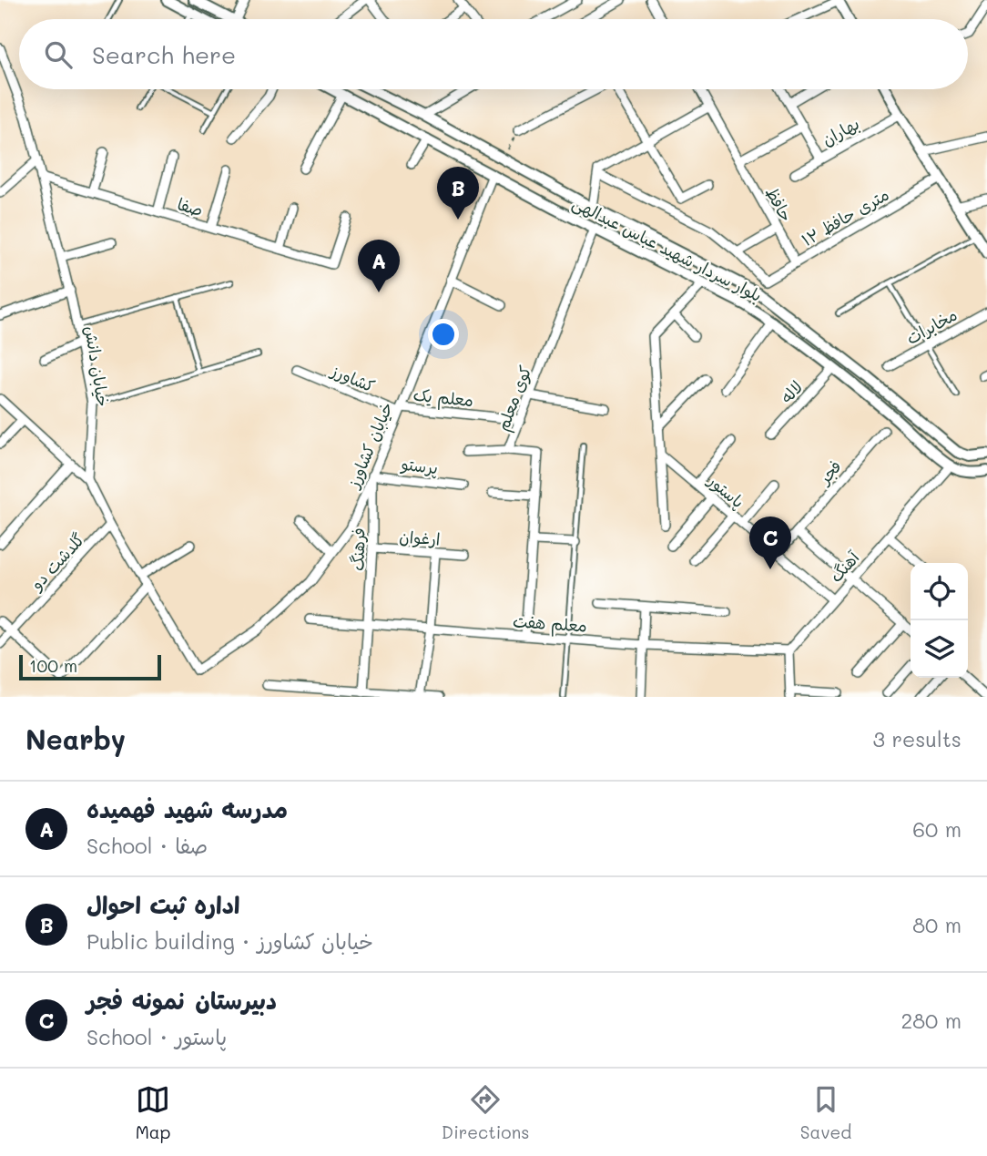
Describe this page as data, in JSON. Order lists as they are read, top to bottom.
{
  "streets": {
    "street": [
      "بهاران",
      "حافظ",
      "صفا",
      "۱۲ متری حافظ",
      "بلوار سردار شهید عباس عبدالهی",
      "مخابرات",
      "خیابان دانش",
      "کشاورز",
      "لاله",
      "معلم یک",
      "کوی معلم",
      "خیابان کشاورز",
      "پرستو",
      "فجر",
      "پاستور",
      "ارغوان",
      "فرهنگ",
      "گلدشت دو",
      "آهنگ",
      "معلم هفت"
    ]
  },
  "crossings": [
    ["حافظ", "۱۲ متری حافظ"],
    ["صفا", "خیابان دانش"],
    ["بلوار سردار شهید عباس عبدالهی", "لاله"],
    ["بلوار سردار شهید عباس عبدالهی", "کوی معلم"],
    ["بلوار سردار شهید عباس عبدالهی", "خیابان کشاورز"],
    ["بلوار سردار شهید عباس عبدالهی", "آهنگ"],
    ["کشاورز", "معلم یک"],
    ["کشاورز", "خیابان کشاورز"],
    ["معلم یک", "کوی معلم"],
    ["معلم یک", "خیابان کشاورز"],
    ["کوی معلم", "معلم هفت"],
    ["خیابان کشاورز", "پرستو"],
    ["خیابان کشاورز", "فرهنگ"],
    ["پرستو", "فرهنگ"],
    ["فجر", "پاستور"],
    ["پاستور", "آهنگ"],
    ["ارغوان", "فرهنگ"],
    ["فرهنگ", "معلم هفت"],
    ["آهنگ", "معلم هفت"]
  ],
  "scale_bar": "100 m",
  "page": {
    "search": "Search here",
    "pins": ["B", "A", "C"],
    "scale": "100 m",
    "heading": ["Nearby", "3 results"],
    "list": [
      {
        "mark": "A",
        "name": "مدرسه شهید فهمیده",
        "note": "School · صفا",
        "value": "60 m"
      },
      {
        "mark": "B",
        "name": "اداره ثبت احوال",
        "note": "Public building · خیابان کشاورز",
        "value": "80 m"
      },
      {
        "mark": "C",
        "name": "دبیرستان نمونه فجر",
        "note": "School · پاستور",
        "value": "280 m"
      }
    ],
    "nav": ["Map", "Directions", "Saved"]
  }
}
